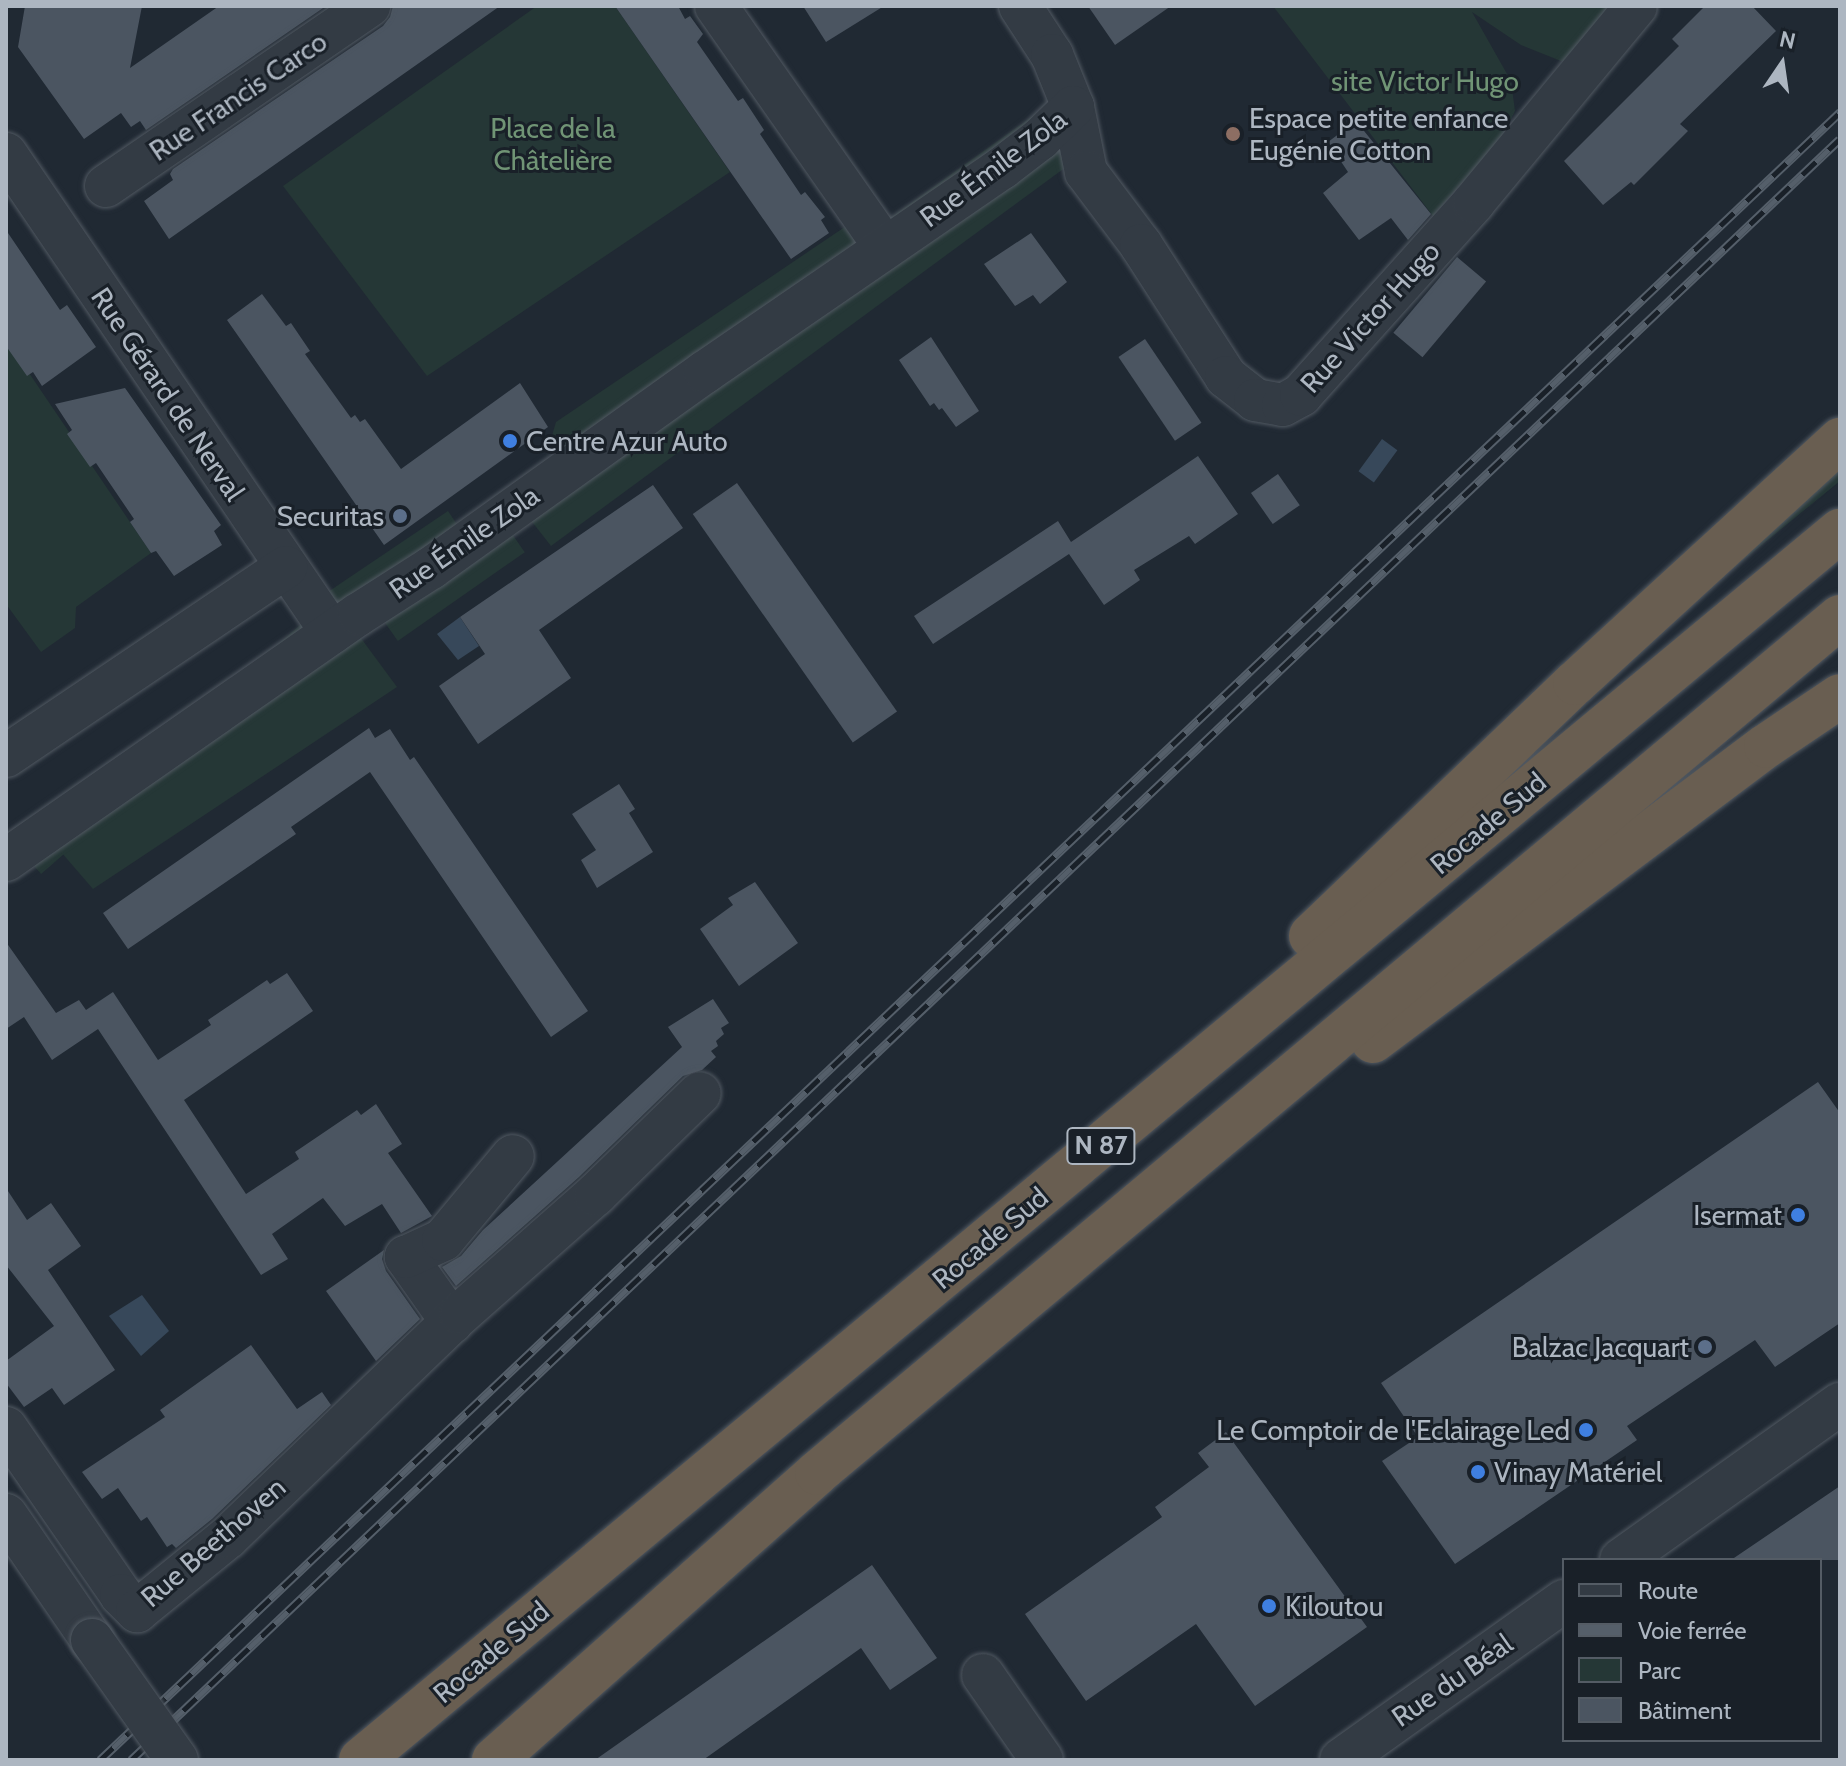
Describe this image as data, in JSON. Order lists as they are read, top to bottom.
{
  "streets": {
    "highway": ["Rocade Sud", "N 87"],
    "street": [
      "Rue Francis Carco",
      "Rue Émile Zola",
      "Rue Victor Hugo",
      "Rue Gérard de Nerval",
      "Rue Beethoven",
      "Rue du Béal"
    ]
  },
  "crossings": [
    ["Rue Émile Zola", "Rue Victor Hugo"],
    ["Rue Émile Zola", "Rue Gérard de Nerval"]
  ],
  "parks": ["site Victor Hugo", "Place de la Châtelière"],
  "places": [
    "Espace petite enfance Eugénie Cotton",
    "Centre Azur Auto",
    "Securitas",
    "Isermat",
    "Balzac Jacquart",
    "Le Comptoir de l'Eclairage Led",
    "Vinay Matériel",
    "Kiloutou"
  ],
  "legend": [
    "Route",
    "Voie ferrée",
    "Parc",
    "Bâtiment"
  ],
  "north": "top"
}
